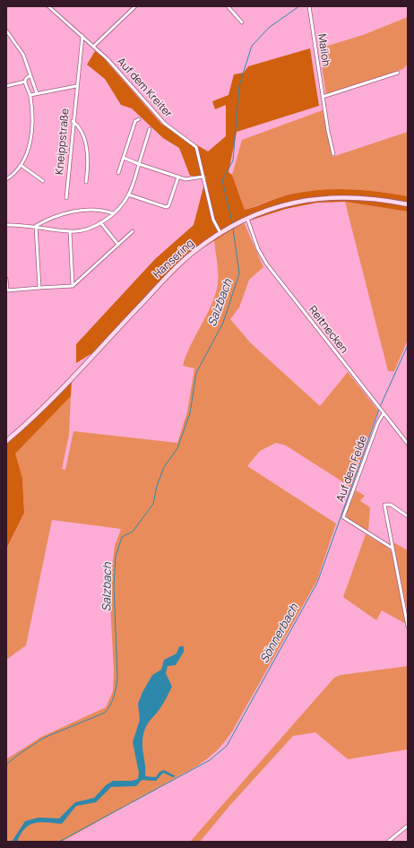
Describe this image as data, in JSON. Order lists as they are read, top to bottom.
{
  "streets": {
    "street": [
      "Mailoh",
      "Auf dem Kreiter",
      "Kneippstraße",
      "Hansering",
      "Reitnecken",
      "Auf dem Felde"
    ]
  },
  "crossings": [
    ["Auf dem Kreiter", "Kneippstraße"],
    ["Auf dem Kreiter", "Hansering"],
    ["Hansering", "Reitnecken"],
    ["Reitnecken", "Auf dem Felde"]
  ],
  "water": ["Salzbach", "Sönnerbach"]
}
